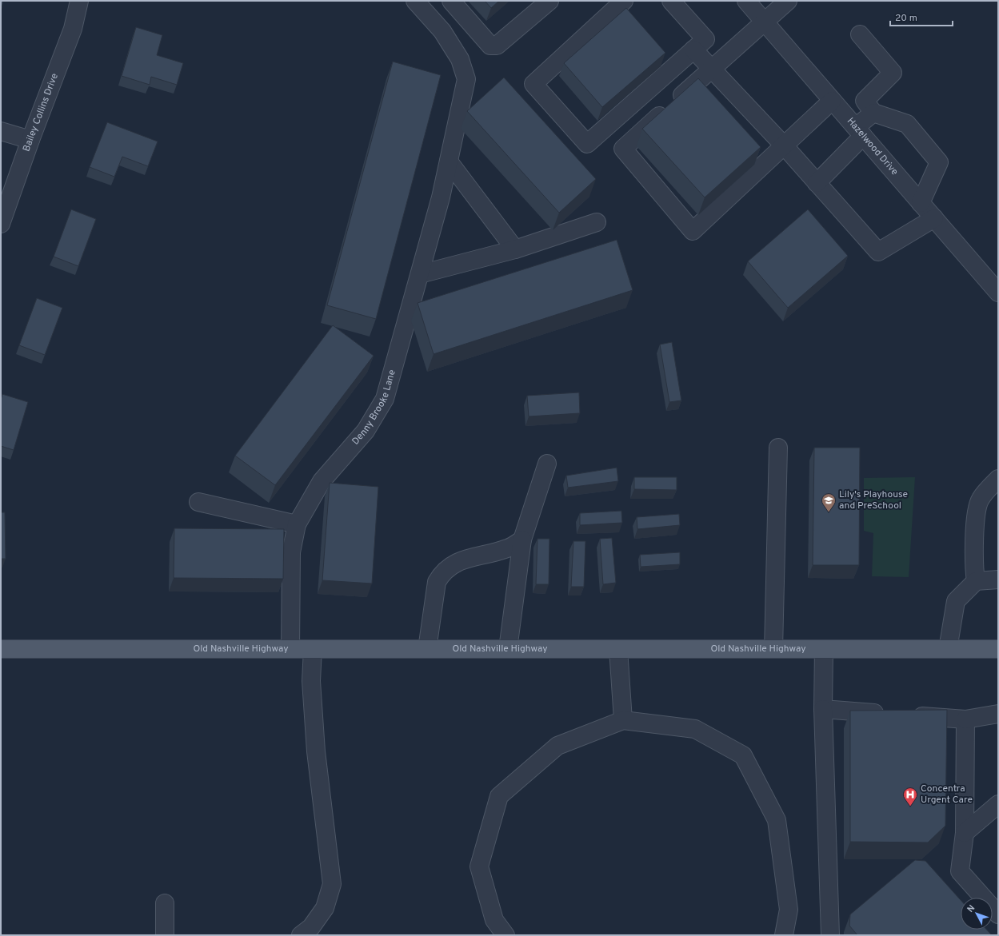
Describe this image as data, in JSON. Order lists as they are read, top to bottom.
{
  "streets": {
    "main road": ["Old Nashville Highway"],
    "street": ["Bailey Collins Drive", "Hazelwood Drive", "Denny Brooke Lane"]
  },
  "crossings": [
    ["Denny Brooke Lane", "Old Nashville Highway"]
  ],
  "places": {
    "school or university": ["Lily's Playhouse and PreSchool"],
    "hospital": ["Concentra Urgent Care"]
  },
  "scale_bar": "20 m",
  "north": "top left"
}
